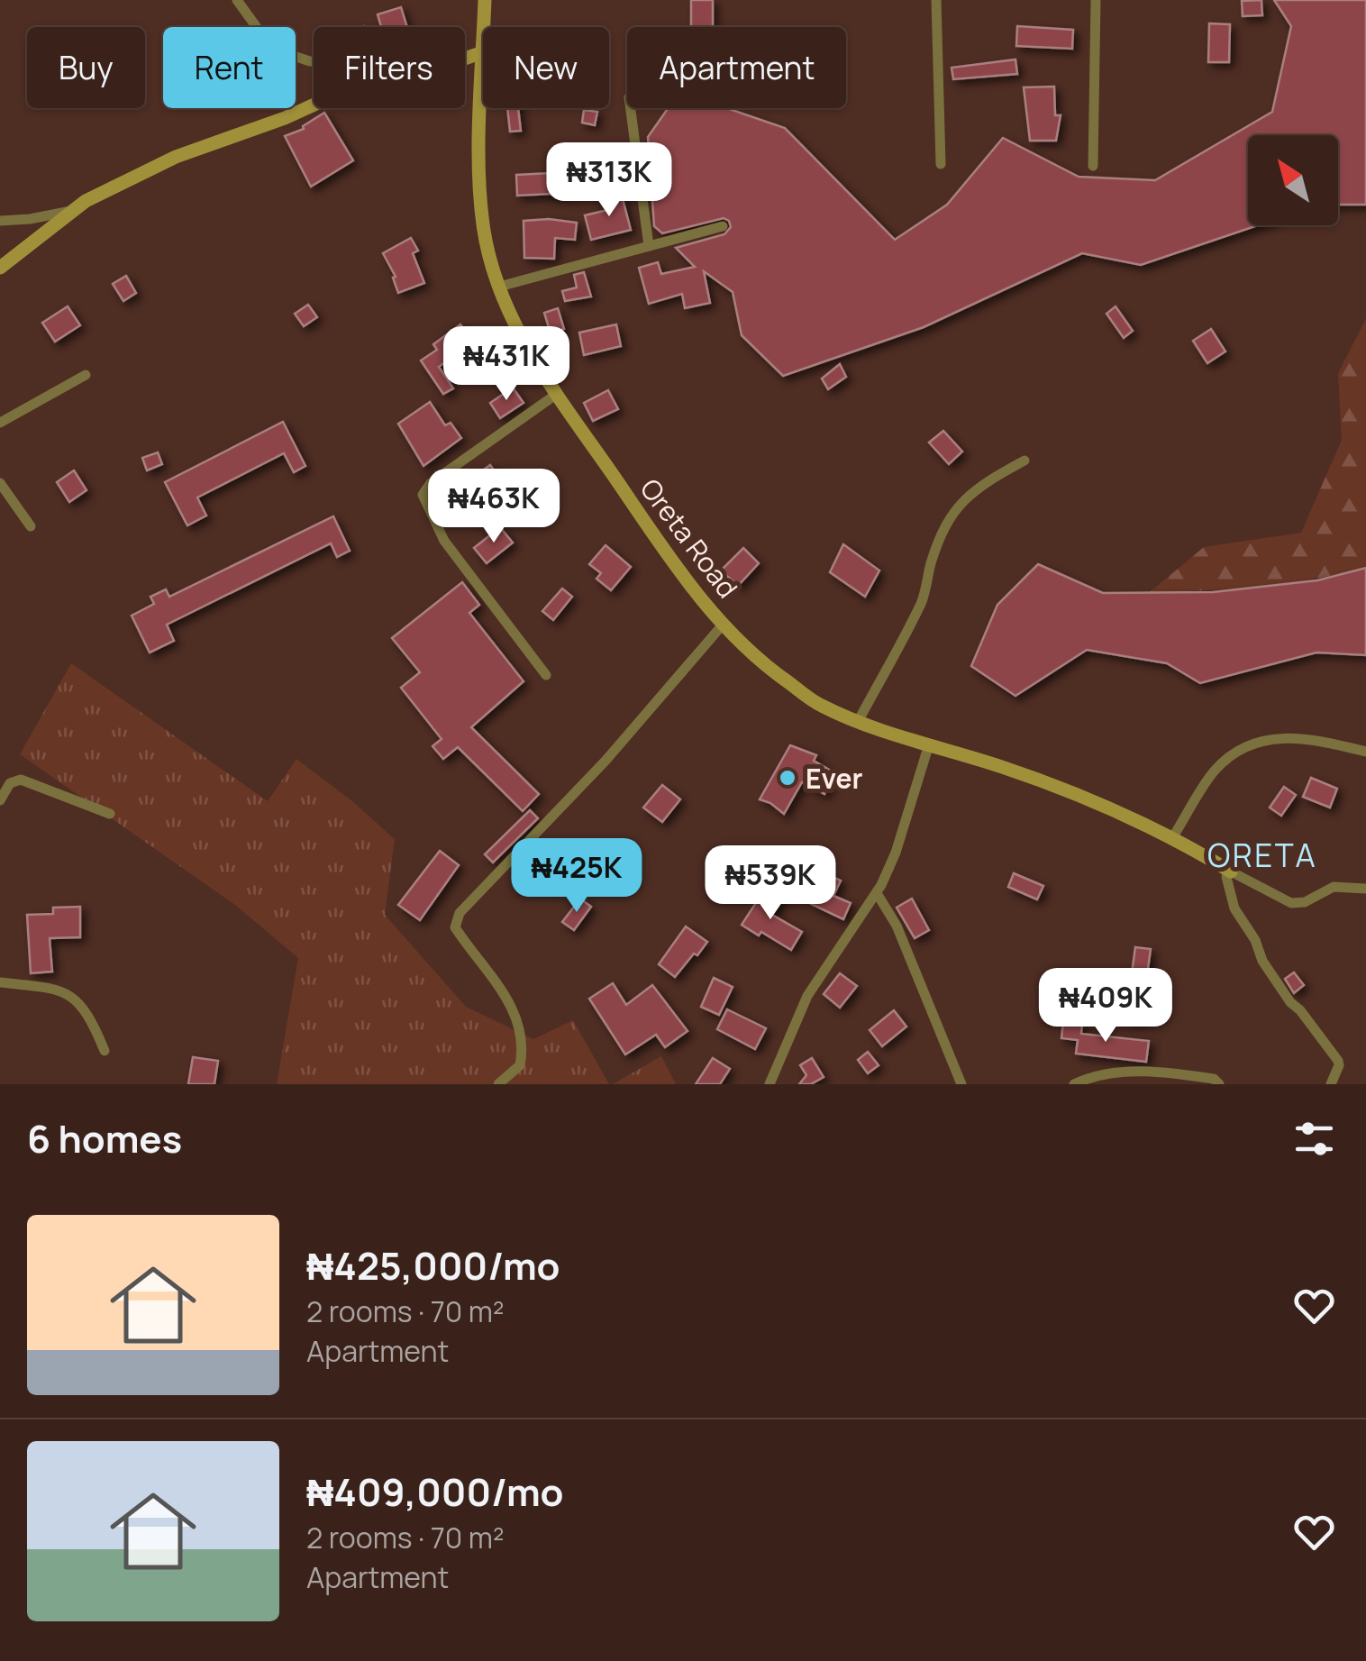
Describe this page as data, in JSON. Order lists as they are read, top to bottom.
{
  "streets": {
    "street": ["Oreta Road"]
  },
  "districts": ["ORETA"],
  "places": ["Ever"],
  "north": "top left",
  "page": {
    "chip": [
      "Buy",
      "Rent",
      "Filters",
      "New",
      "Apartment"
    ],
    "price": [
      "₦313K",
      "₦431K",
      "₦463K",
      "₦425K",
      "₦539K",
      "₦409K"
    ],
    "heading": "6 homes",
    "list": [
      {
        "name": "₦425,000/mo",
        "note": "2 rooms · 70 m² · Apartment"
      },
      {
        "name": "₦409,000/mo",
        "note": "2 rooms · 70 m² · Apartment"
      }
    ]
  }
}
